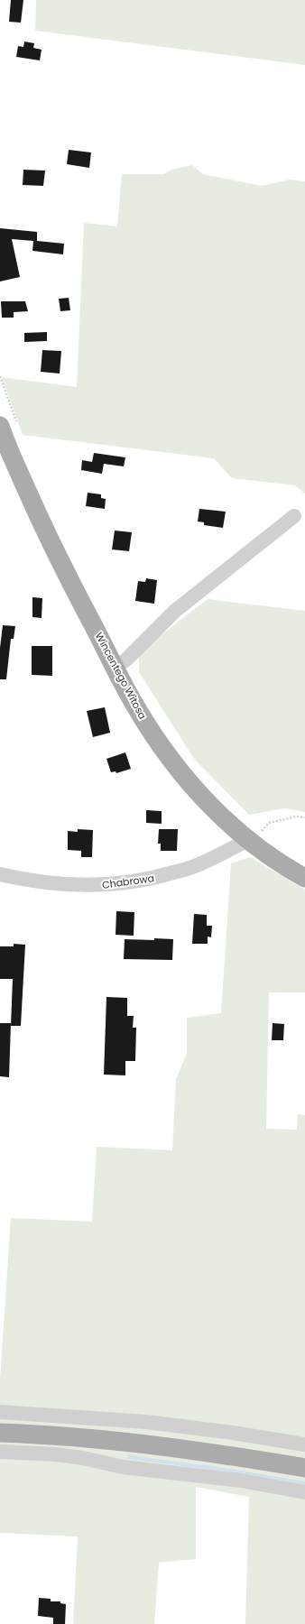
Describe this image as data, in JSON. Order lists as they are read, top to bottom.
{
  "streets": {
    "main road": ["Wincentego Witosa"],
    "street": ["Chabrowa"]
  },
  "crossings": [
    ["Wincentego Witosa", "Chabrowa"]
  ]
}
